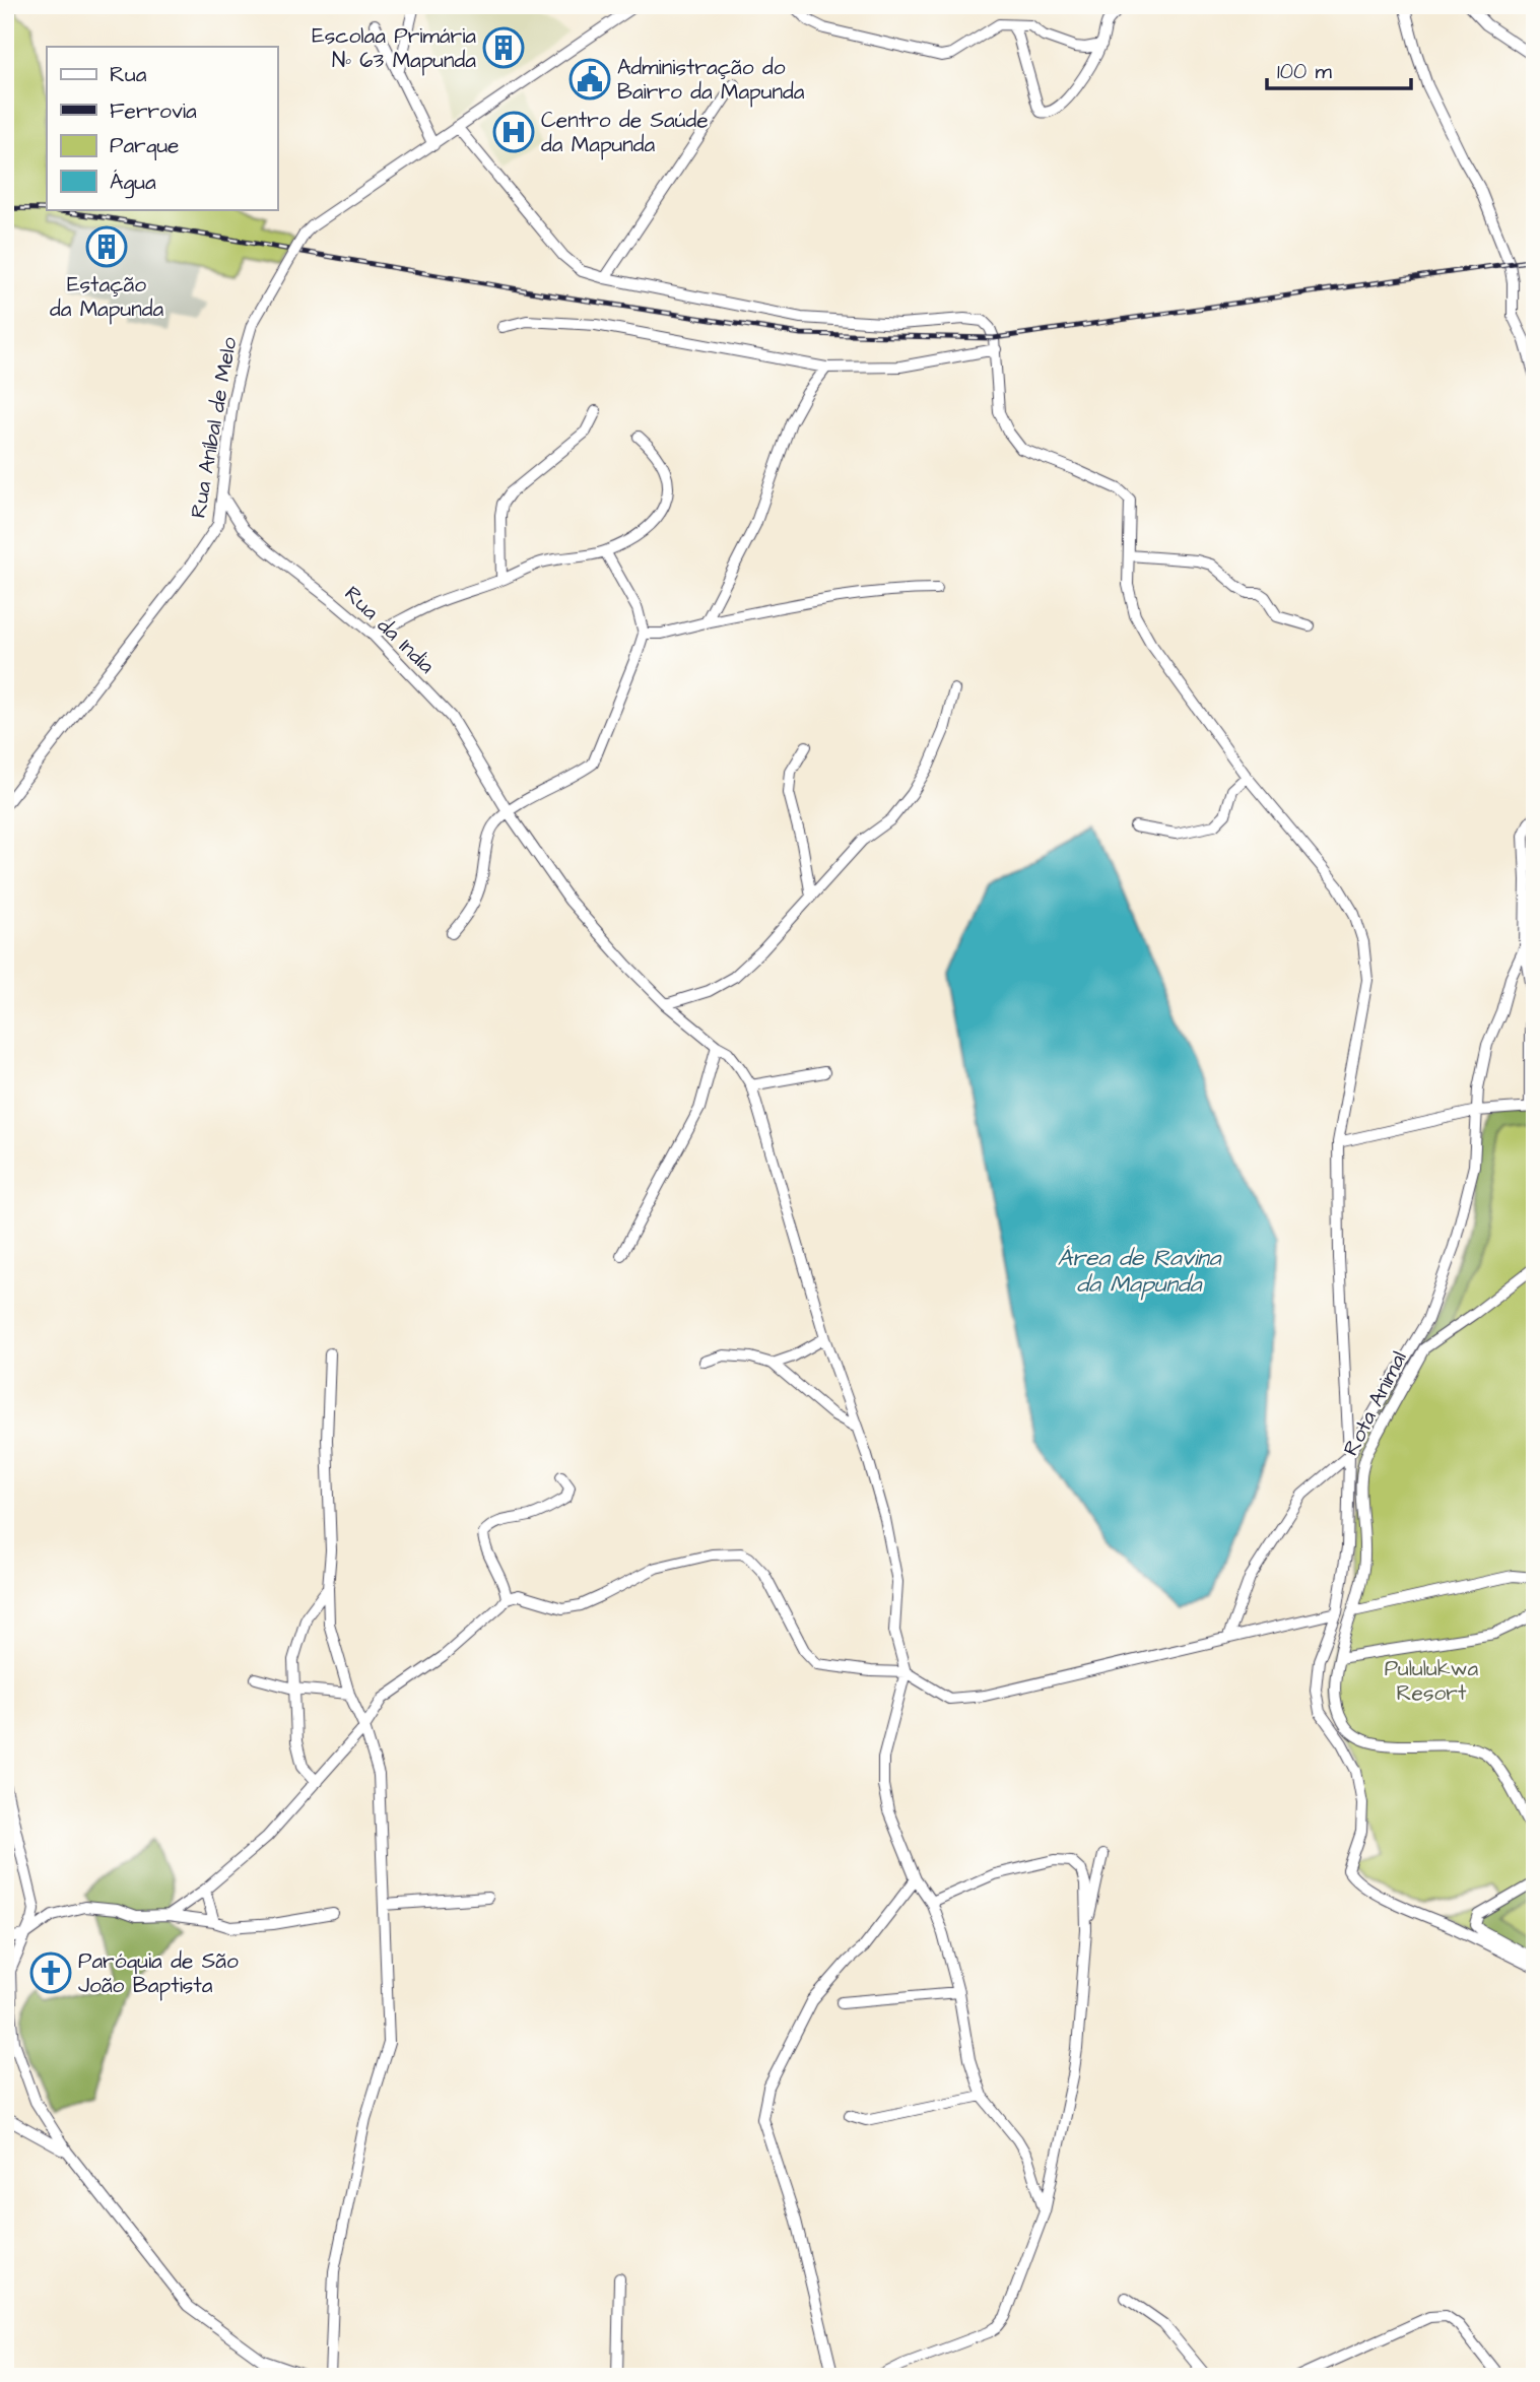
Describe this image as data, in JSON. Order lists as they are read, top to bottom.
{
  "streets": {
    "street": ["Rua Aníbal de Melo", "Rua da India", "Rota Animal"]
  },
  "crossings": [
    ["Rua Aníbal de Melo", "Rua da India"]
  ],
  "water": ["Área de Ravina da Mapunda"],
  "parks": ["Pululukwa Resort"],
  "places": {
    "building": ["Escolaa Primária Nº 63 Mapunda", "Estação da Mapunda"],
    "public building": ["Administração do Bairro da Mapunda"],
    "hospital": ["Centro de Saúde da Mapunda"],
    "church": ["Paróquia de São João Baptista"]
  },
  "legend": [
    "Rua",
    "Ferrovia",
    "Parque",
    "Água"
  ],
  "scale_bar": "100 m"
}
